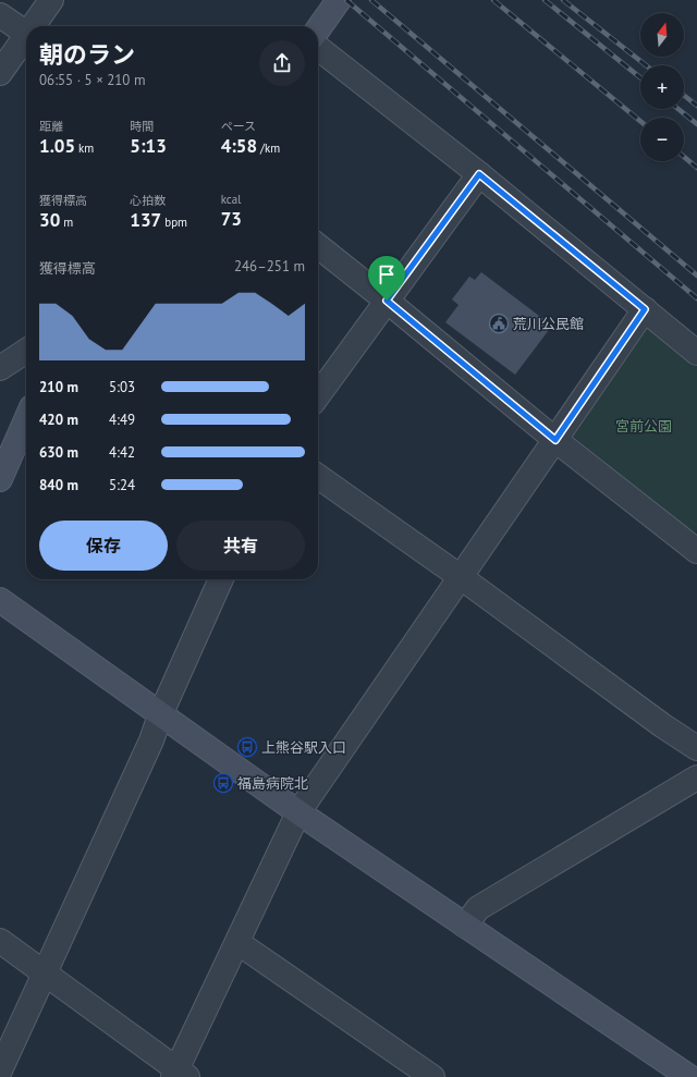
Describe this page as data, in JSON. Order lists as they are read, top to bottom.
{
  "parks": ["宮前公園"],
  "places": {
    "public building": ["荒川公民館"],
    "bus stop": ["上熊谷駅入口", "福島病院北"]
  },
  "north": "top",
  "page": {
    "map_buttons": ["+", "−"],
    "heading": ["朝のラン", "06:55 · 5 × 210 m"],
    "stats": [
      ["距離", "1.05 km"],
      ["時間", "5:13"],
      ["ペース", "4:58 /km"],
      ["獲得標高", "30 m"],
      ["心拍数", "137 bpm"],
      ["kcal", "73"]
    ],
    "chart": ["獲得標高", "246–251 m"],
    "list": [
      {
        "name": "210 m",
        "note": "5:03"
      },
      {
        "name": "420 m",
        "note": "4:49"
      },
      {
        "name": "630 m",
        "note": "4:42"
      },
      {
        "name": "840 m",
        "note": "5:24"
      }
    ],
    "buttons": ["保存", "共有"]
  }
}
